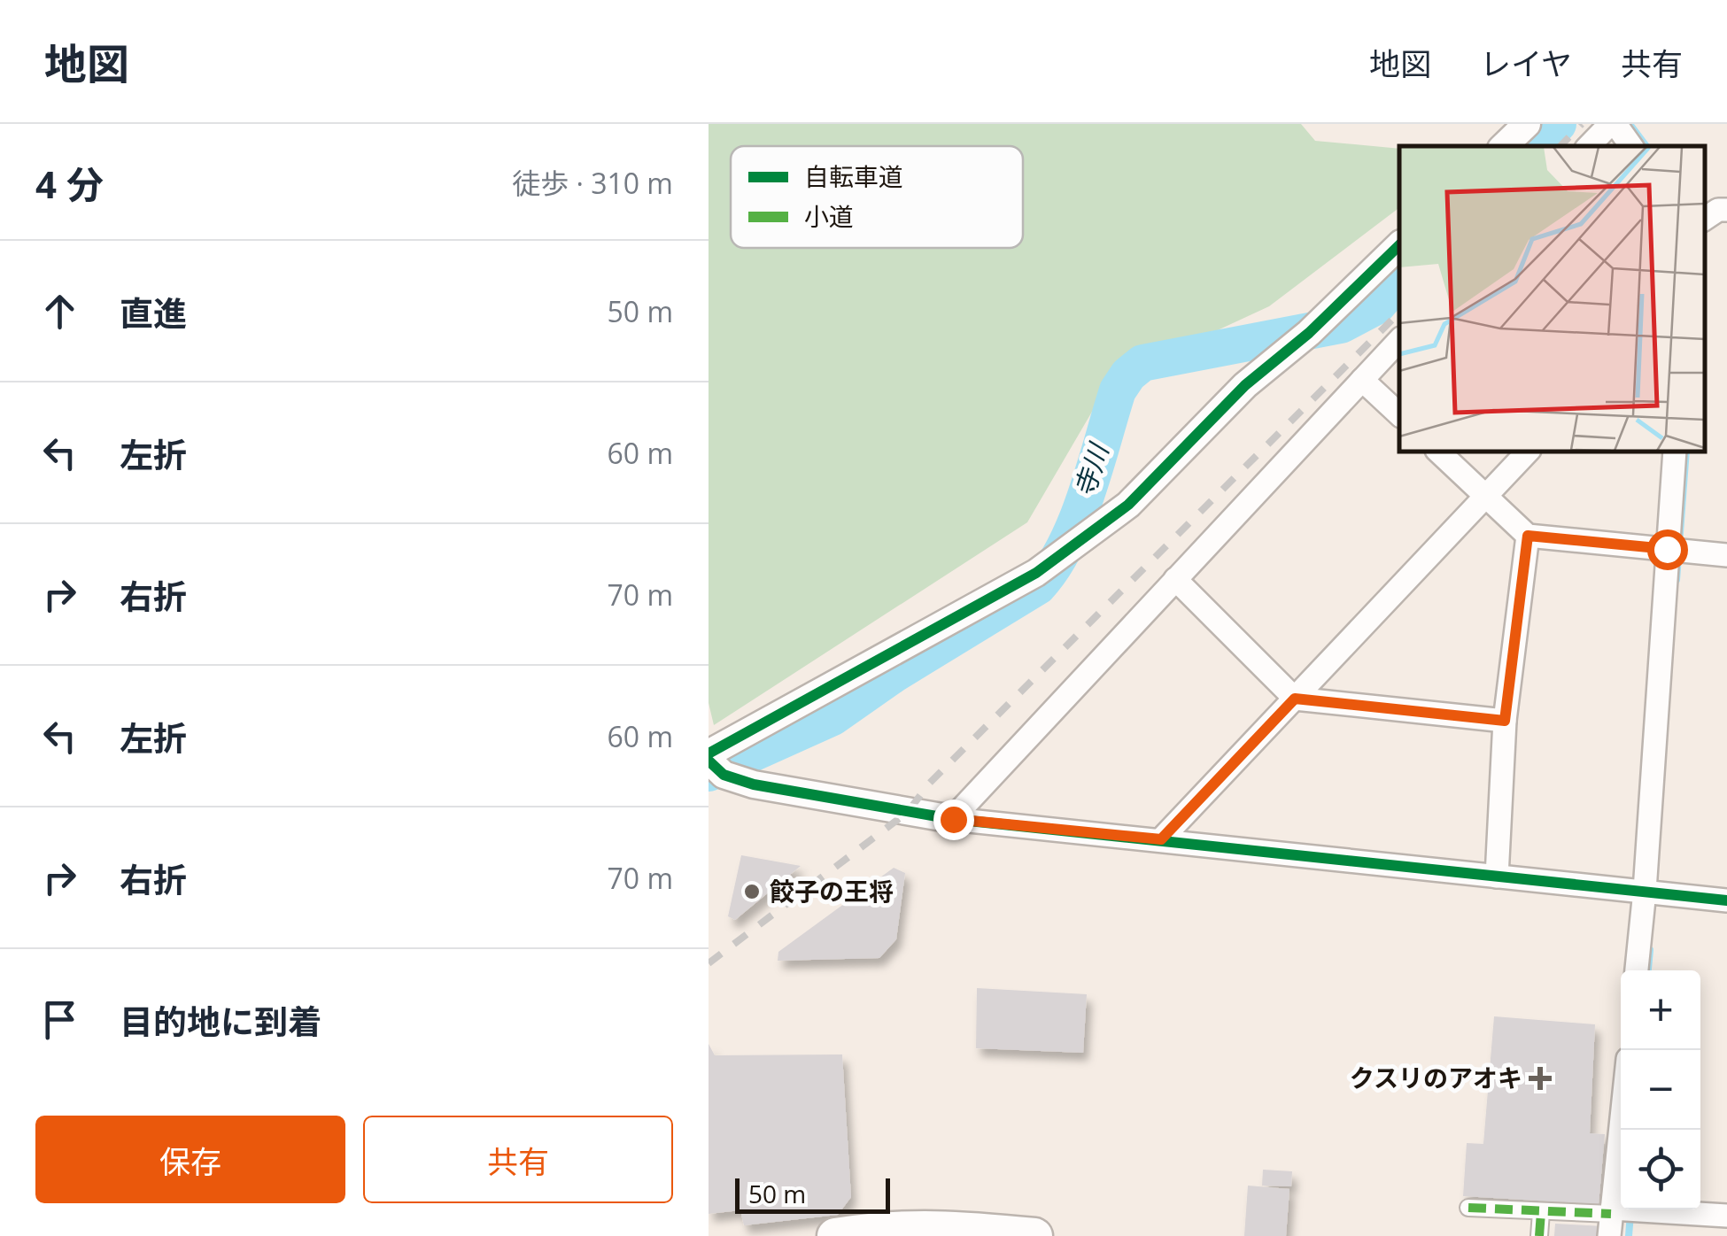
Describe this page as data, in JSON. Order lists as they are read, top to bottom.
{
  "water": ["寺川"],
  "places": {
    "other": ["餃子の王将"],
    "health": ["クスリのアオキ"]
  },
  "legend": ["自転車道", "小道"],
  "scale_bar": "50 m",
  "page": {
    "header": "地図",
    "nav": ["地図", "レイヤ", "共有"],
    "heading": ["4 分", "徒歩 · 310 m"],
    "list": [
      ["直進", "50 m"],
      ["左折", "60 m"],
      ["右折", "70 m"],
      ["左折", "60 m"],
      ["右折", "70 m"],
      "目的地に到着"
    ],
    "map_buttons": ["+", "−"],
    "buttons": ["保存", "共有"],
    "scale": "50 m"
  }
}
